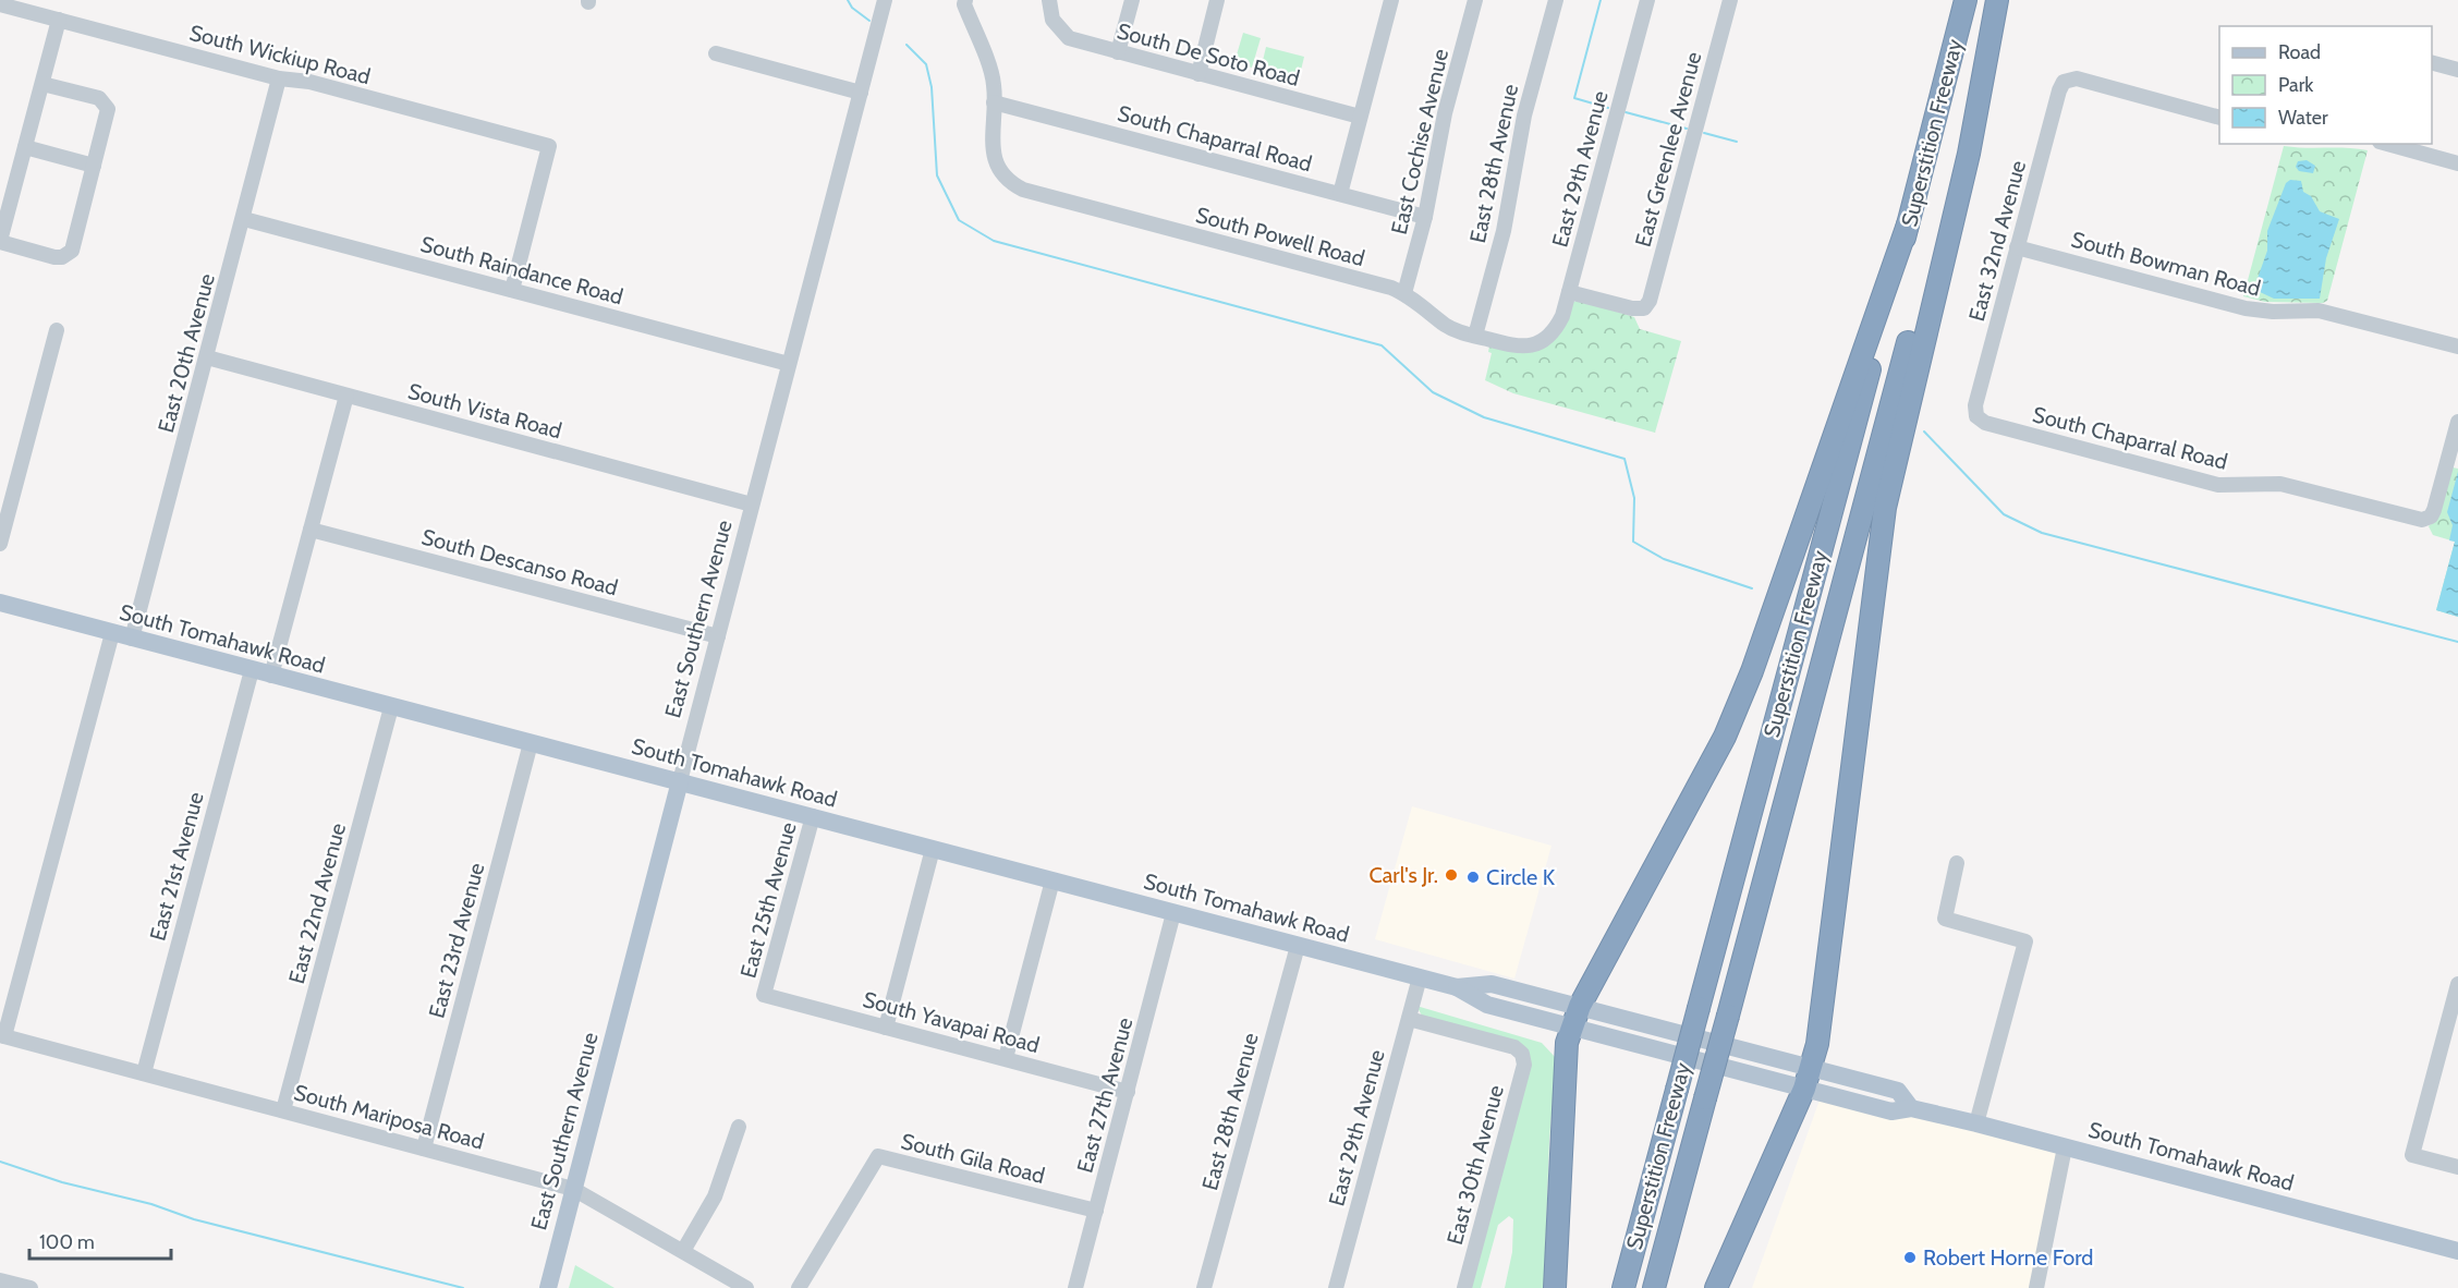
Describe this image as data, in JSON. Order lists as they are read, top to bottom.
{
  "streets": {
    "highway": ["Superstition Freeway"],
    "main road": ["East Southern Avenue", "South Tomahawk Road"],
    "street": [
      "South Wickiup Road",
      "South De Soto Road",
      "South Chaparral Road",
      "East Cochise Avenue",
      "East Greenlee Avenue",
      "East 28th Avenue",
      "East 29th Avenue",
      "South Powell Road",
      "East 32nd Avenue",
      "South Bowman Road",
      "South Raindance Road",
      "East 20th Avenue",
      "South Vista Road",
      "South Descanso Road",
      "East 21st Avenue",
      "East 25th Avenue",
      "East 22nd Avenue",
      "East 23rd Avenue",
      "South Yavapai Road",
      "East 27th Avenue",
      "South Mariposa Road",
      "South Gila Road",
      "East 30th Avenue"
    ]
  },
  "crossings": [
    ["South Wickiup Road", "South Raindance Road"],
    ["South Wickiup Road", "East 20th Avenue"],
    ["South Chaparral Road", "East Cochise Avenue"],
    ["South Chaparral Road", "South Powell Road"],
    ["South Chaparral Road", "East 32nd Avenue"],
    ["East Cochise Avenue", "South Powell Road"],
    ["East Greenlee Avenue", "East 29th Avenue"],
    ["East 28th Avenue", "South Powell Road"],
    ["East 28th Avenue", "South Tomahawk Road"],
    ["East 29th Avenue", "South Powell Road"],
    ["East 29th Avenue", "South Tomahawk Road"],
    ["East 29th Avenue", "East 30th Avenue"],
    ["East 32nd Avenue", "South Bowman Road"],
    ["South Raindance Road", "East 20th Avenue"],
    ["South Raindance Road", "East Southern Avenue"],
    ["East 20th Avenue", "South Vista Road"],
    ["East 20th Avenue", "South Tomahawk Road"],
    ["South Vista Road", "East Southern Avenue"],
    ["South Descanso Road", "East Southern Avenue"],
    ["East Southern Avenue", "South Tomahawk Road"],
    ["East Southern Avenue", "South Mariposa Road"],
    ["South Tomahawk Road", "East 21st Avenue"],
    ["South Tomahawk Road", "East 25th Avenue"],
    ["South Tomahawk Road", "East 22nd Avenue"],
    ["South Tomahawk Road", "East 23rd Avenue"],
    ["South Tomahawk Road", "East 27th Avenue"],
    ["East 21st Avenue", "South Mariposa Road"],
    ["East 25th Avenue", "South Yavapai Road"],
    ["East 22nd Avenue", "South Mariposa Road"],
    ["East 23rd Avenue", "South Mariposa Road"],
    ["South Yavapai Road", "East 27th Avenue"],
    ["East 27th Avenue", "South Gila Road"]
  ],
  "places": ["Carl's Jr.", "Circle K", "Robert Horne Ford"],
  "legend": ["Road", "Park", "Water"],
  "scale_bar": "100 m"
}
